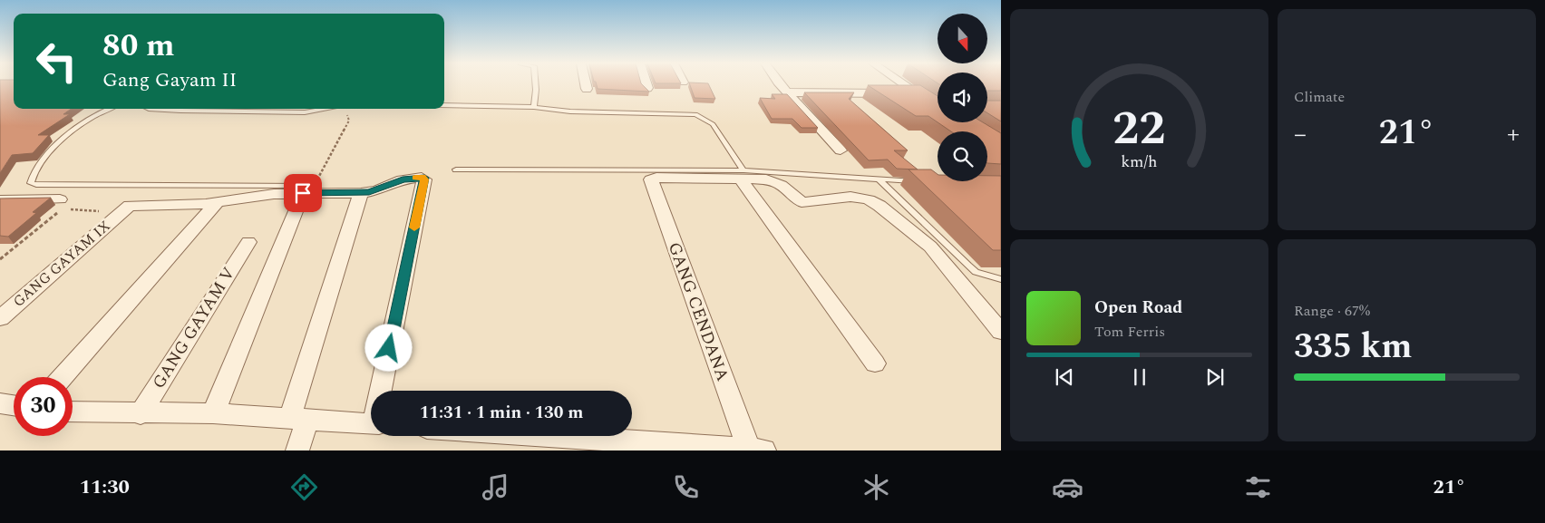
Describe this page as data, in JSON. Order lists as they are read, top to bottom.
{
  "streets": {
    "street": ["GANG GAYAM IX", "GANG CENDANA", "GANG GAYAM V"]
  },
  "north": "bottom",
  "page": {
    "tile": [
      "Climate",
      ["Range · 67%", "335 km"]
    ],
    "turn": ["80 m", "Gang Gayam II"],
    "heat": ["−", "21°", "+"],
    "song": ["Open Road", "Tom Ferris"],
    "limit": "30",
    "trip": "11:31 · 1 min · 130 m",
    "tabs": ["11:30", "21°"],
    "gauge": ["22", "km/h"]
  }
}
